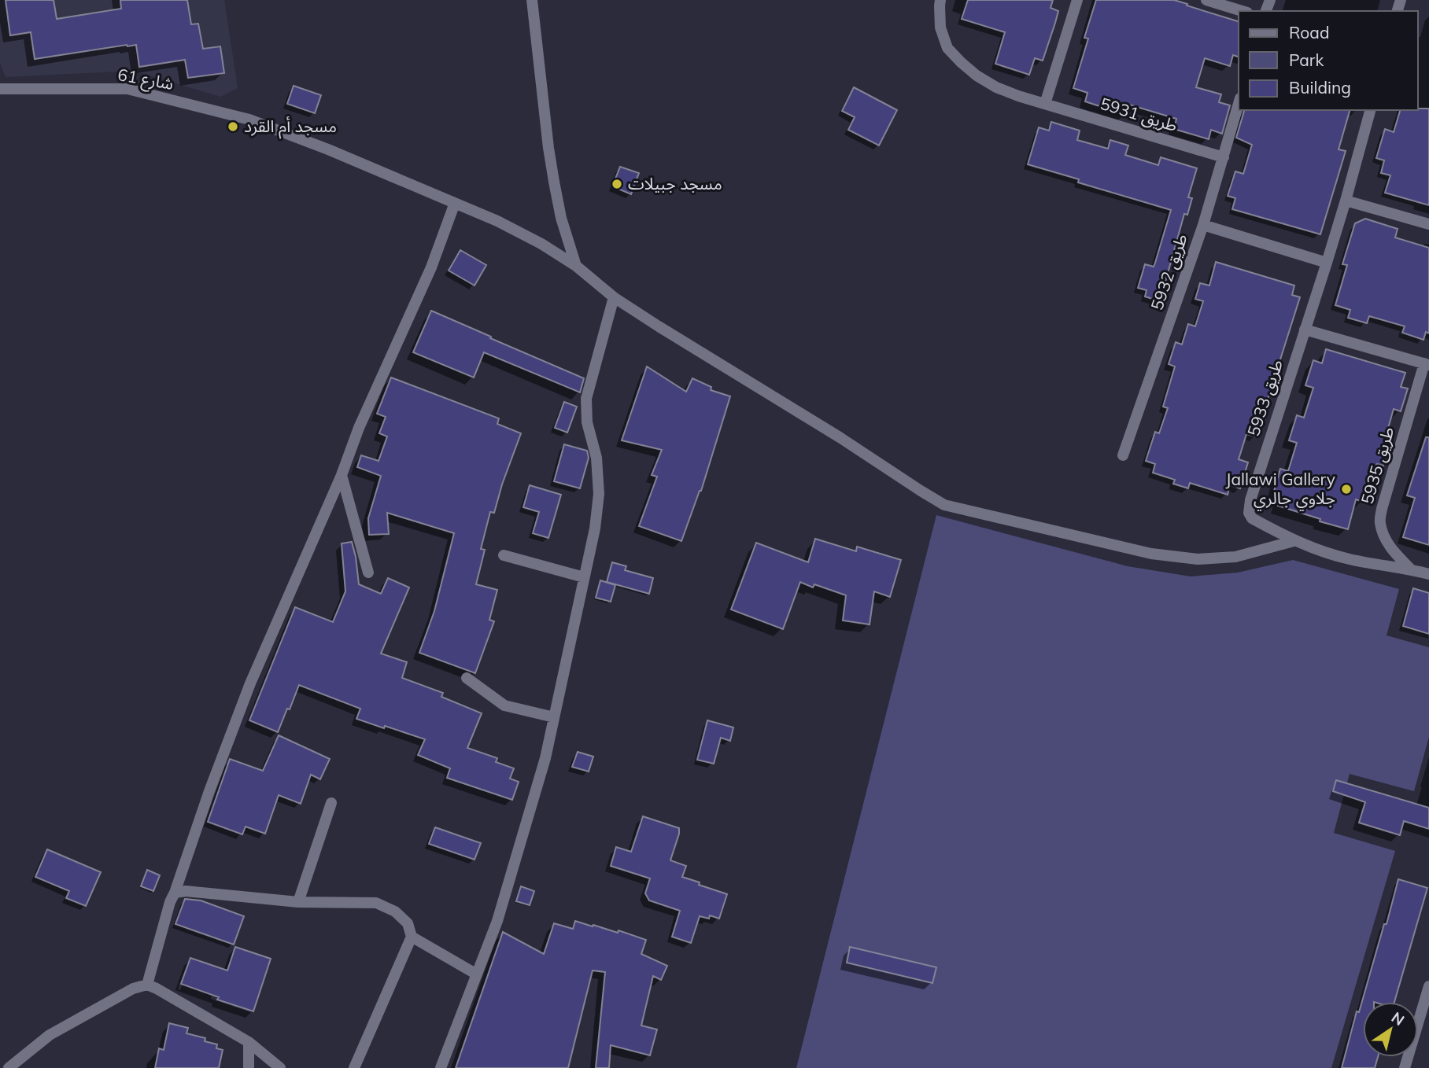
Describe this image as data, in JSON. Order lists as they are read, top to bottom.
{
  "streets": {
    "street": [
      "شارع 61",
      "طريق 5931",
      "طريق 5932",
      "طريق 5933",
      "طريق 5935"
    ]
  },
  "crossings": [
    ["شارع 61", "طريق 5933"],
    ["طريق 5931", "طريق 5932"],
    ["طريق 5933", "طريق 5935"]
  ],
  "places": ["مسجد أم القرد", "مسجد جبيلات", "Jallawi Gallery جلاوي جالري"],
  "legend": ["Road", "Park", "Building"],
  "north": "top right"
}
